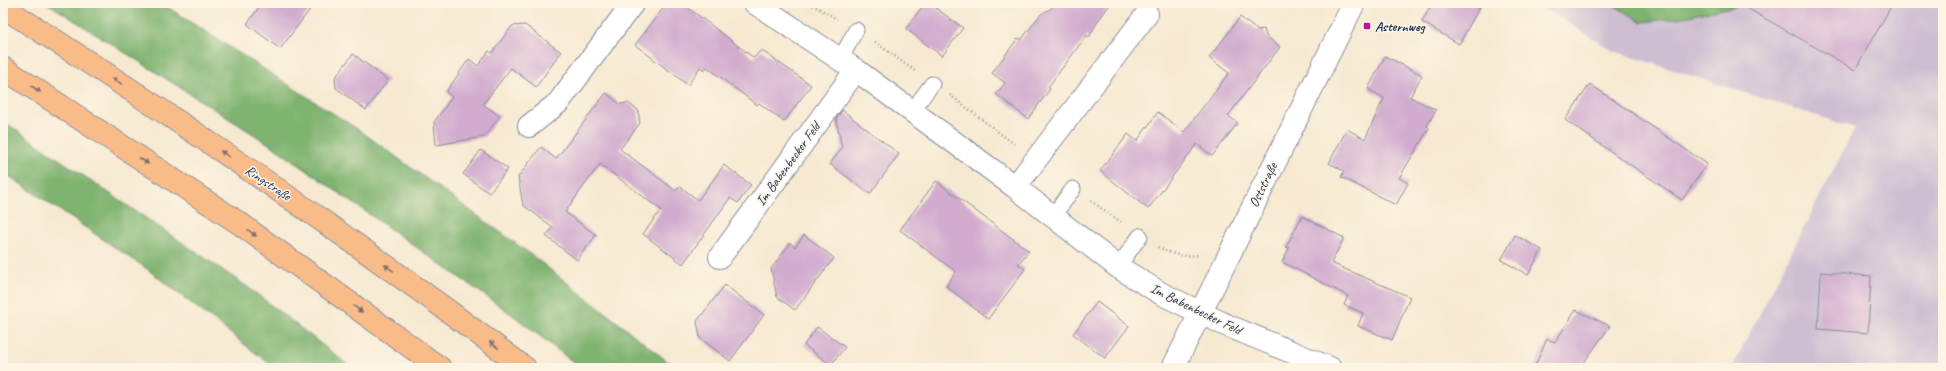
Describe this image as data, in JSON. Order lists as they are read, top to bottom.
{
  "streets": {
    "highway": ["Ringstraße"],
    "street": ["Im Babenbecker Feld", "Oststraße"]
  },
  "crossings": [
    ["Im Babenbecker Feld", "Oststraße"]
  ],
  "places": {
    "transit": ["Asternweg"]
  }
}
